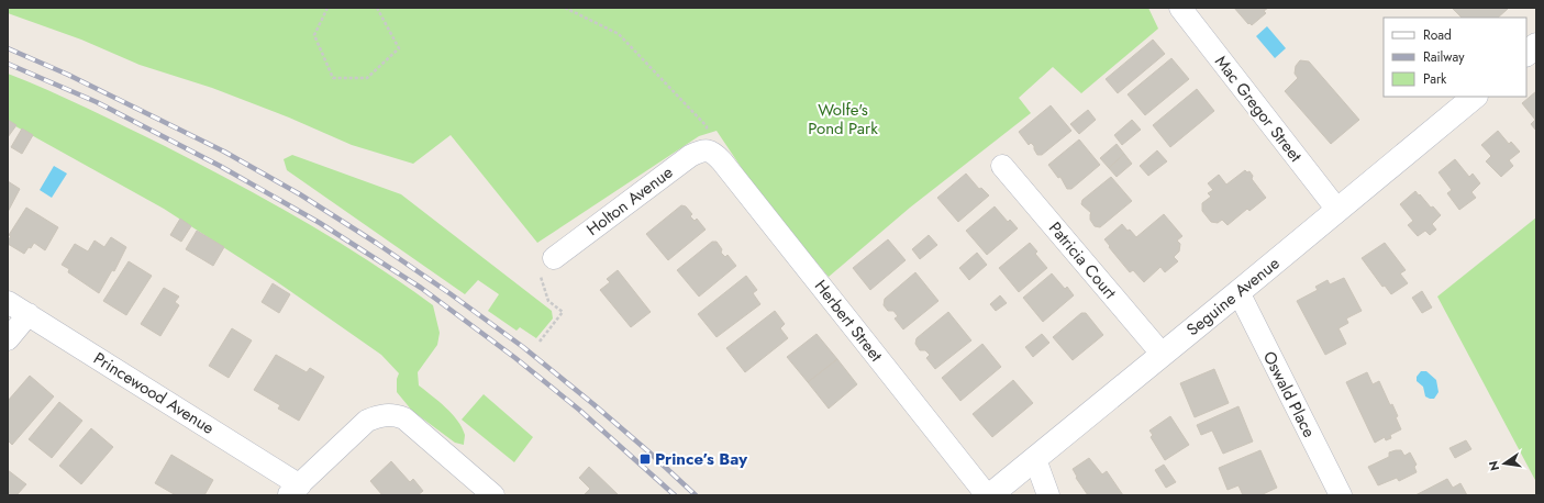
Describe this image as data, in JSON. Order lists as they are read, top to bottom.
{
  "streets": {
    "street": [
      "Mac Gregor Street",
      "Holton Avenue",
      "Patricia Court",
      "Seguine Avenue",
      "Herbert Street",
      "Princewood Avenue",
      "Oswald Place"
    ]
  },
  "crossings": [
    ["Mac Gregor Street", "Seguine Avenue"],
    ["Holton Avenue", "Herbert Street"],
    ["Patricia Court", "Seguine Avenue"],
    ["Seguine Avenue", "Herbert Street"],
    ["Seguine Avenue", "Oswald Place"]
  ],
  "parks": ["Wolfe's Pond Park"],
  "places": {
    "transit": ["Prince’s Bay"]
  },
  "legend": ["Road", "Railway", "Park"],
  "north": "left"
}
